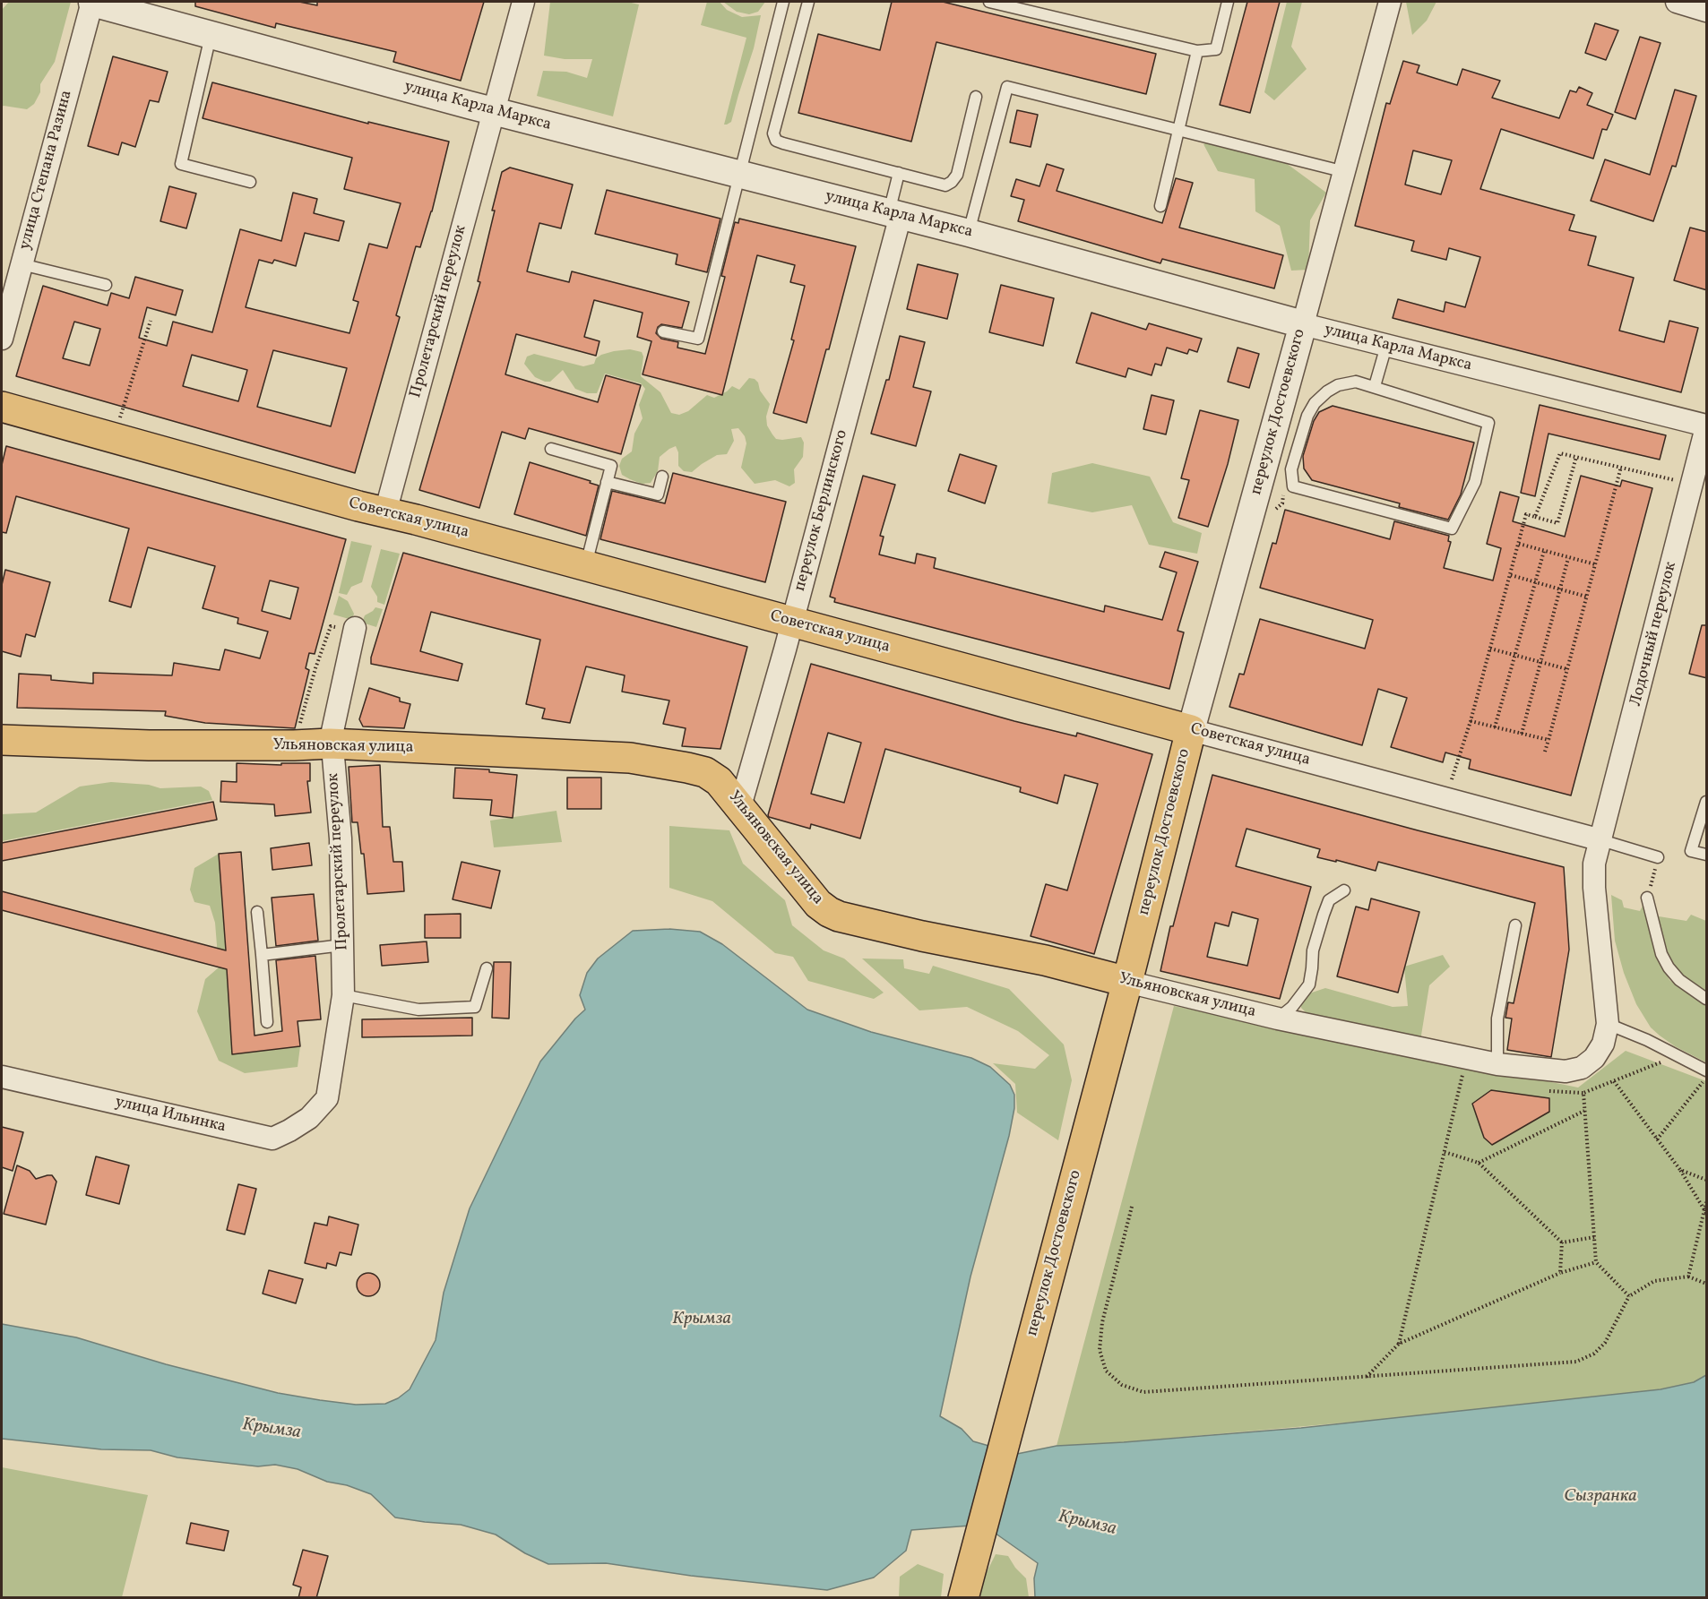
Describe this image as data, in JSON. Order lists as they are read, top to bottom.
{
  "streets": {
    "main road": ["переулок Достоевского", "Советская улица", "Ульяновская улица"],
    "street": [
      "улица Карла Маркса",
      "улица Степана Разина",
      "Пролетарский переулок",
      "переулок Берлинского",
      "Лодочный переулок",
      "улица Ильинка"
    ]
  },
  "crossings": [
    ["улица Карла Маркса", "улица Степана Разина"],
    ["улица Карла Маркса", "Пролетарский переулок"],
    ["улица Карла Маркса", "переулок Достоевского"],
    ["улица Карла Маркса", "переулок Берлинского"],
    ["улица Карла Маркса", "Лодочный переулок"],
    ["Пролетарский переулок", "Советская улица"],
    ["Пролетарский переулок", "Ульяновская улица"],
    ["Пролетарский переулок", "улица Ильинка"],
    ["переулок Достоевского", "Советская улица"],
    ["переулок Достоевского", "Ульяновская улица"],
    ["переулок Берлинского", "Советская улица"],
    ["переулок Берлинского", "Ульяновская улица"],
    ["Советская улица", "Лодочный переулок"],
    ["Лодочный переулок", "Ульяновская улица"]
  ],
  "water": ["Крымза", "Сызранка"]
}
